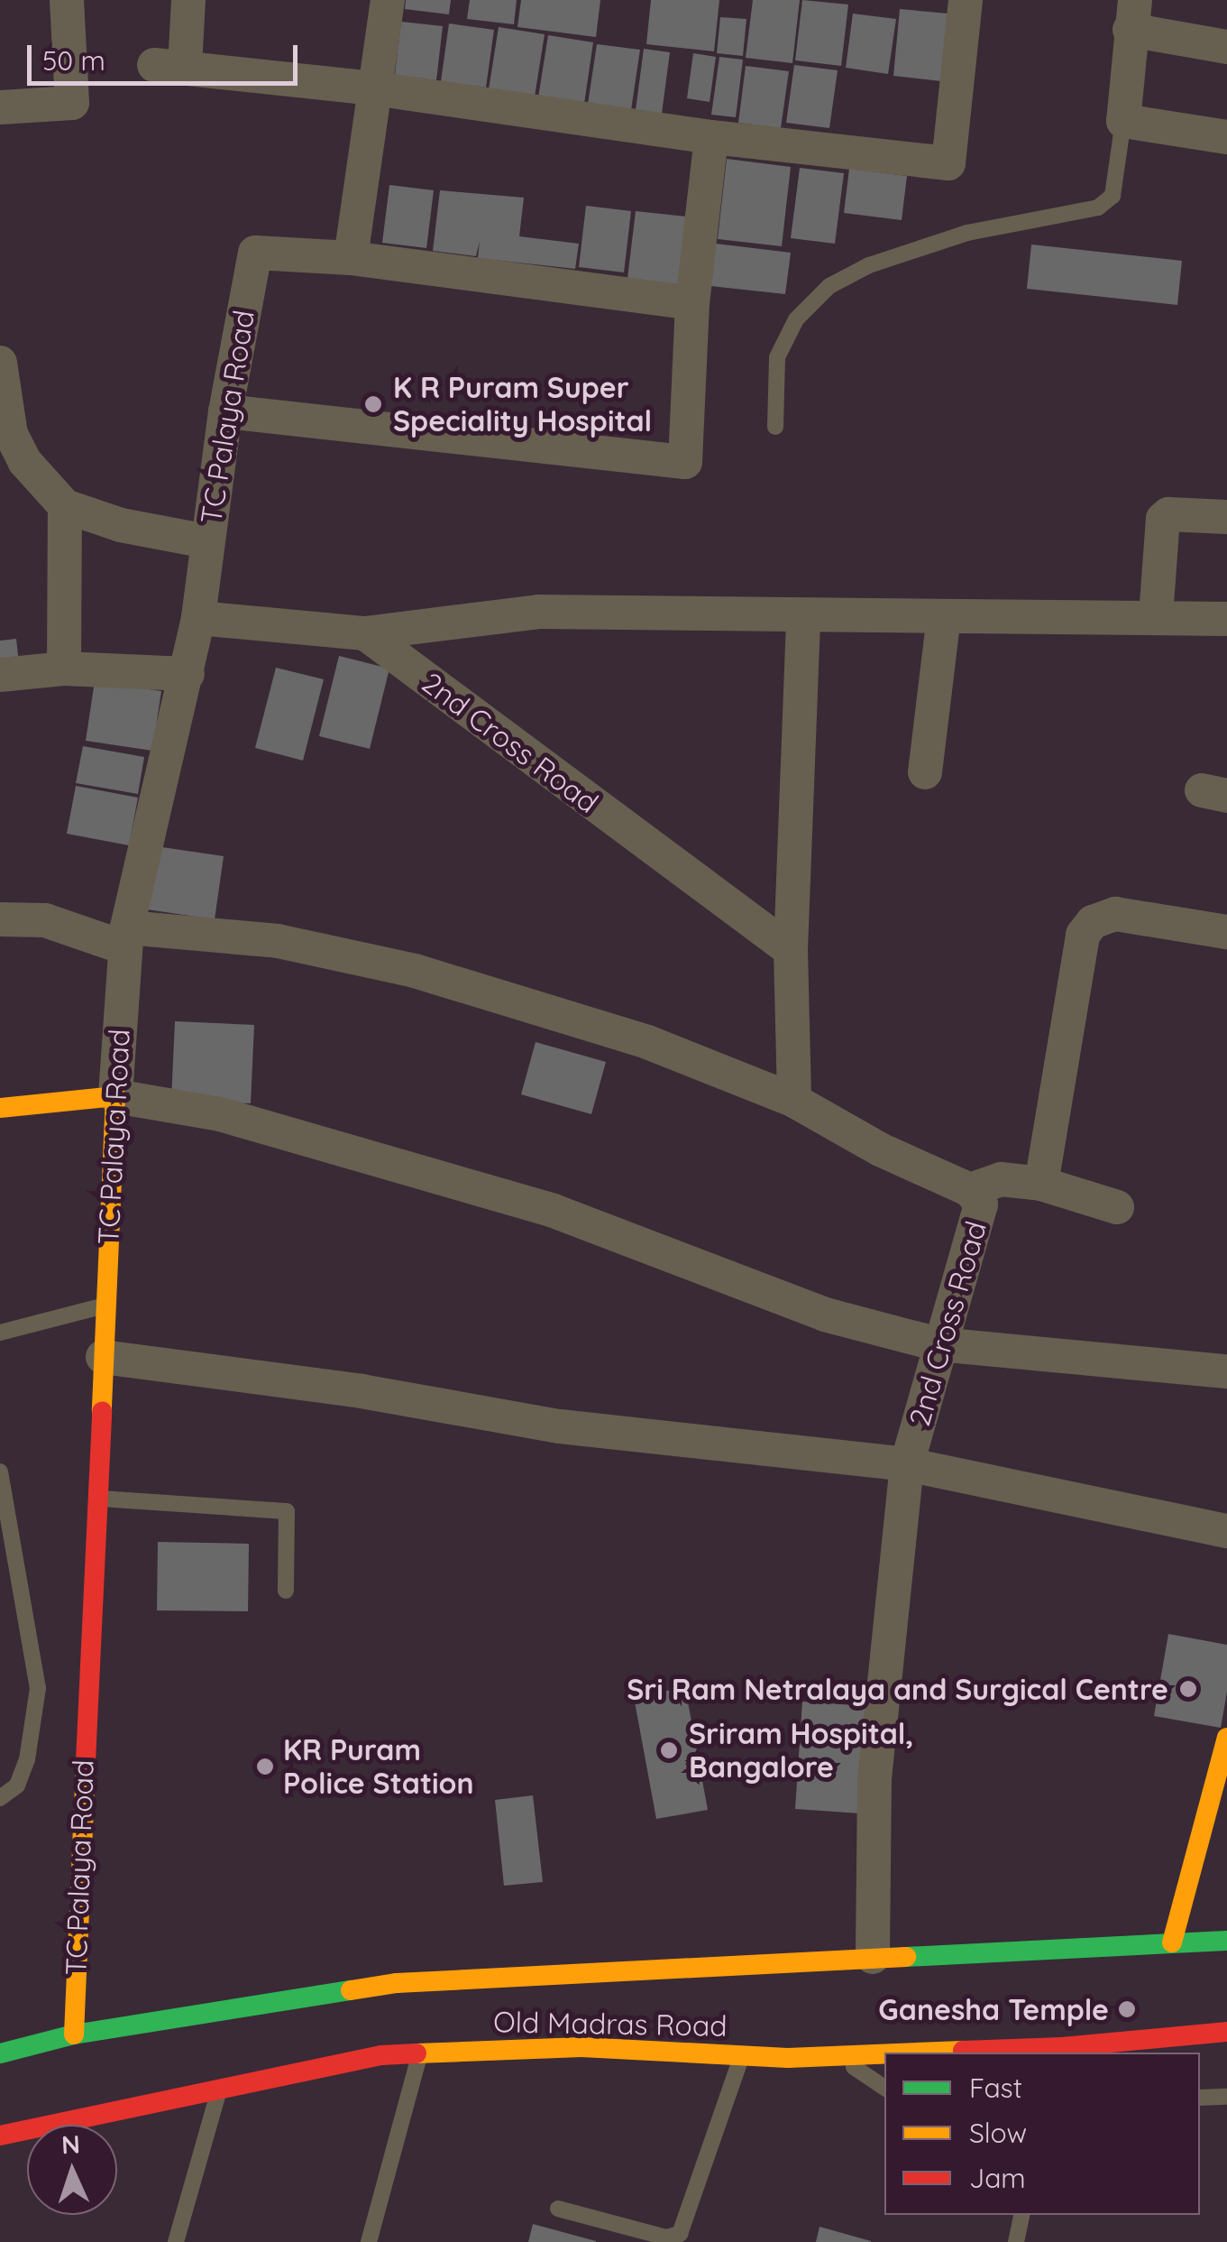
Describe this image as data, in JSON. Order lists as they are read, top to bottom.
{
  "streets": {
    "main road": ["TC Palaya Road", "Old Madras Road"],
    "street": ["2nd Cross Road"]
  },
  "crossings": [
    ["TC Palaya Road", "2nd Cross Road"],
    ["TC Palaya Road", "Old Madras Road"],
    ["2nd Cross Road", "Old Madras Road"]
  ],
  "places": [
    "K R Puram Super Speciality Hospital",
    "Sri Ram Netralaya and Surgical Centre",
    "Sriram Hospital, Bangalore",
    "KR Puram Police Station",
    "Ganesha Temple"
  ],
  "legend": ["Fast", "Slow", "Jam"],
  "scale_bar": "50 m",
  "north": "top"
}
